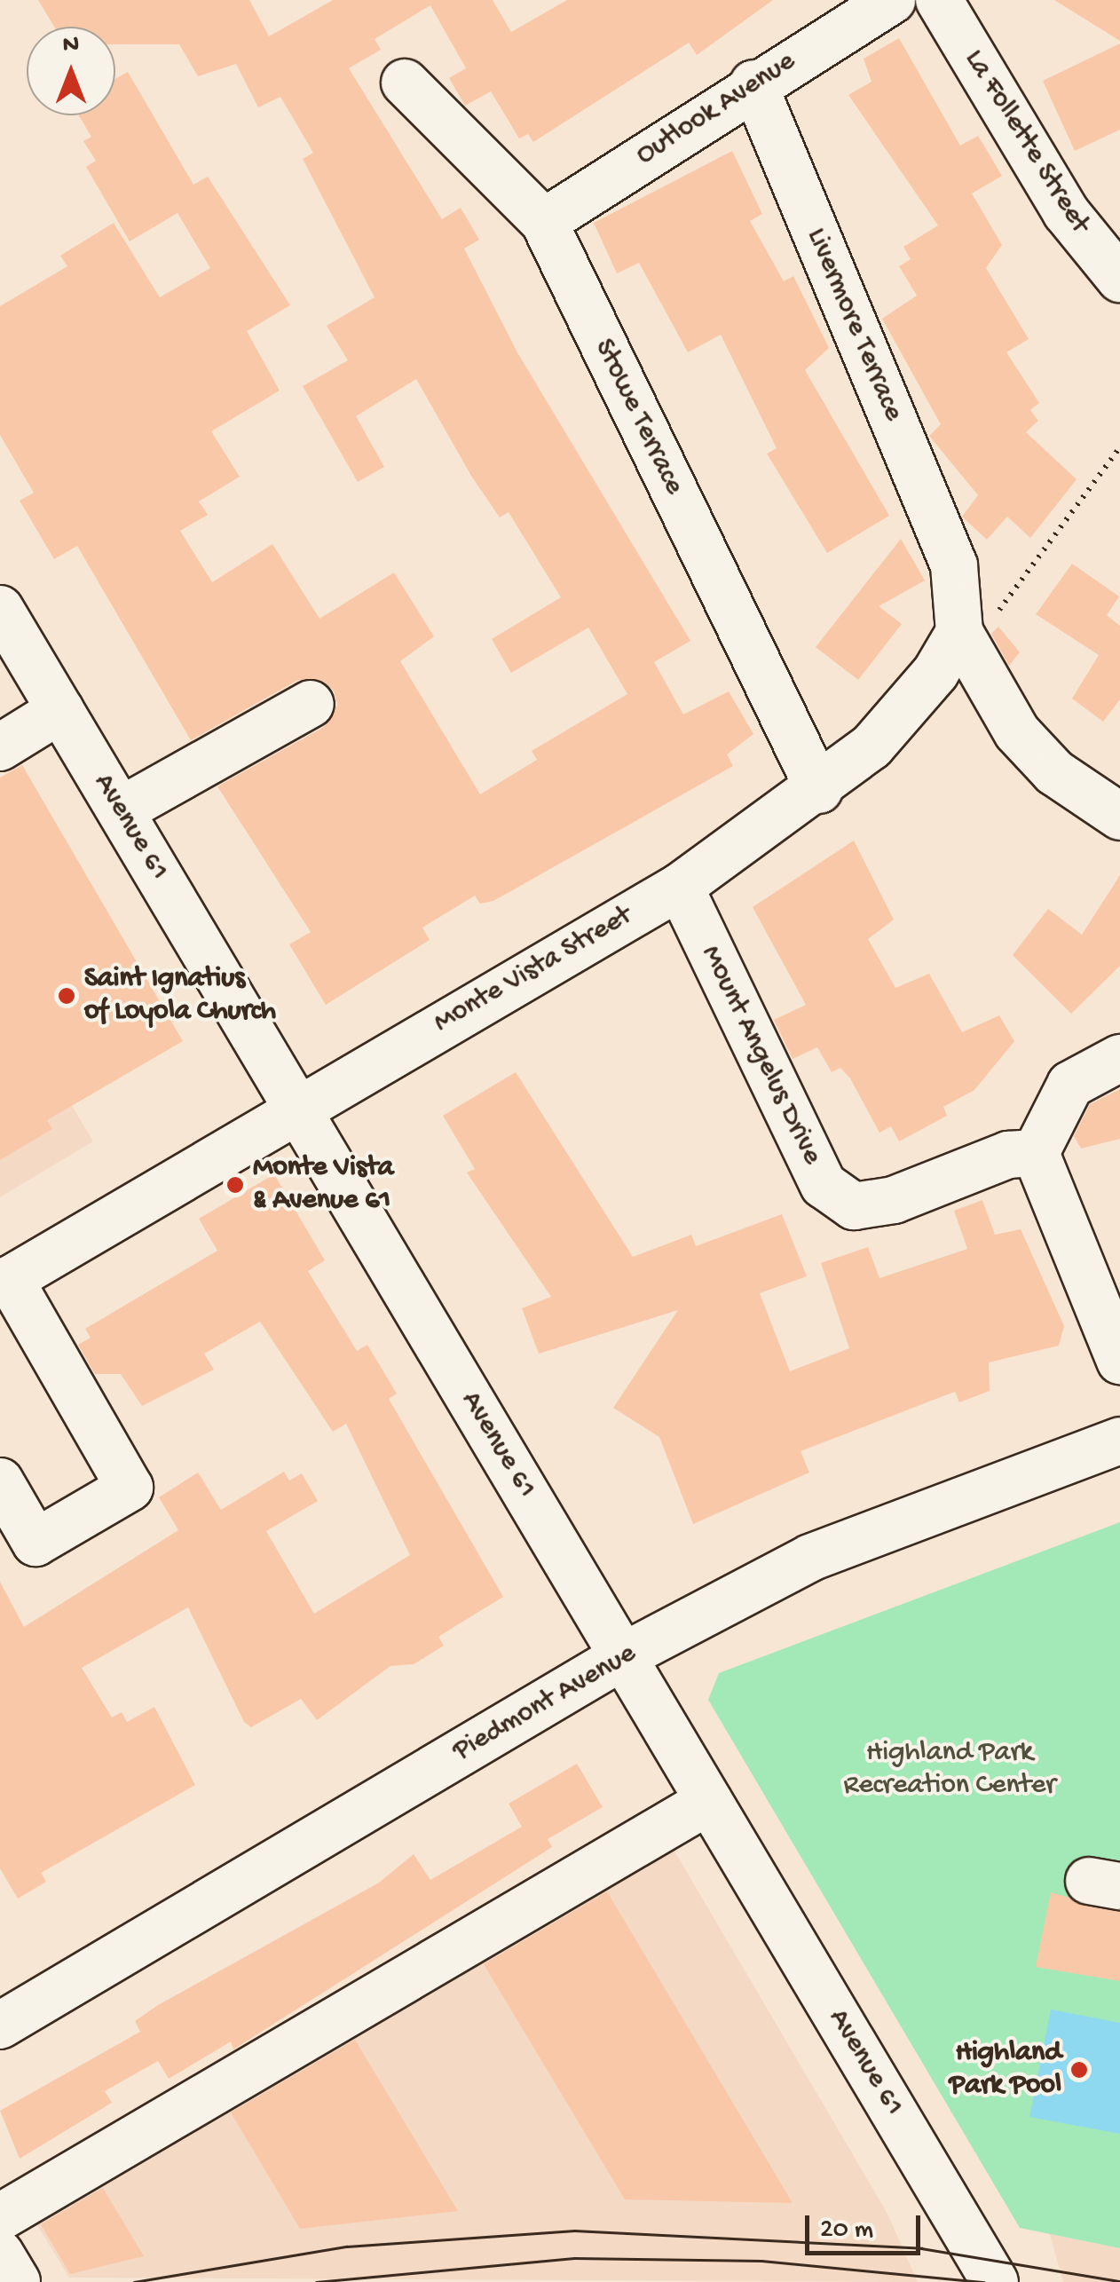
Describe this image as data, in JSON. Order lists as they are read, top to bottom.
{
  "streets": {
    "street": [
      "Outlook Avenue",
      "La Follette Street",
      "Livermore Terrace",
      "Stowe Terrace",
      "Avenue 61",
      "Monte Vista Street",
      "Mount Angelus Drive",
      "Piedmont Avenue"
    ]
  },
  "crossings": [
    ["Outlook Avenue", "Livermore Terrace"],
    ["Outlook Avenue", "Stowe Terrace"],
    ["Livermore Terrace", "Monte Vista Street"],
    ["Stowe Terrace", "Monte Vista Street"],
    ["Avenue 61", "Monte Vista Street"],
    ["Avenue 61", "Piedmont Avenue"],
    ["Monte Vista Street", "Mount Angelus Drive"]
  ],
  "parks": ["Highland Park Recreation Center"],
  "places": ["Saint Ignatius of Loyola Church", "Monte Vista & Avenue 61", "Highland Park Pool"],
  "scale_bar": "20 m",
  "north": "top"
}
